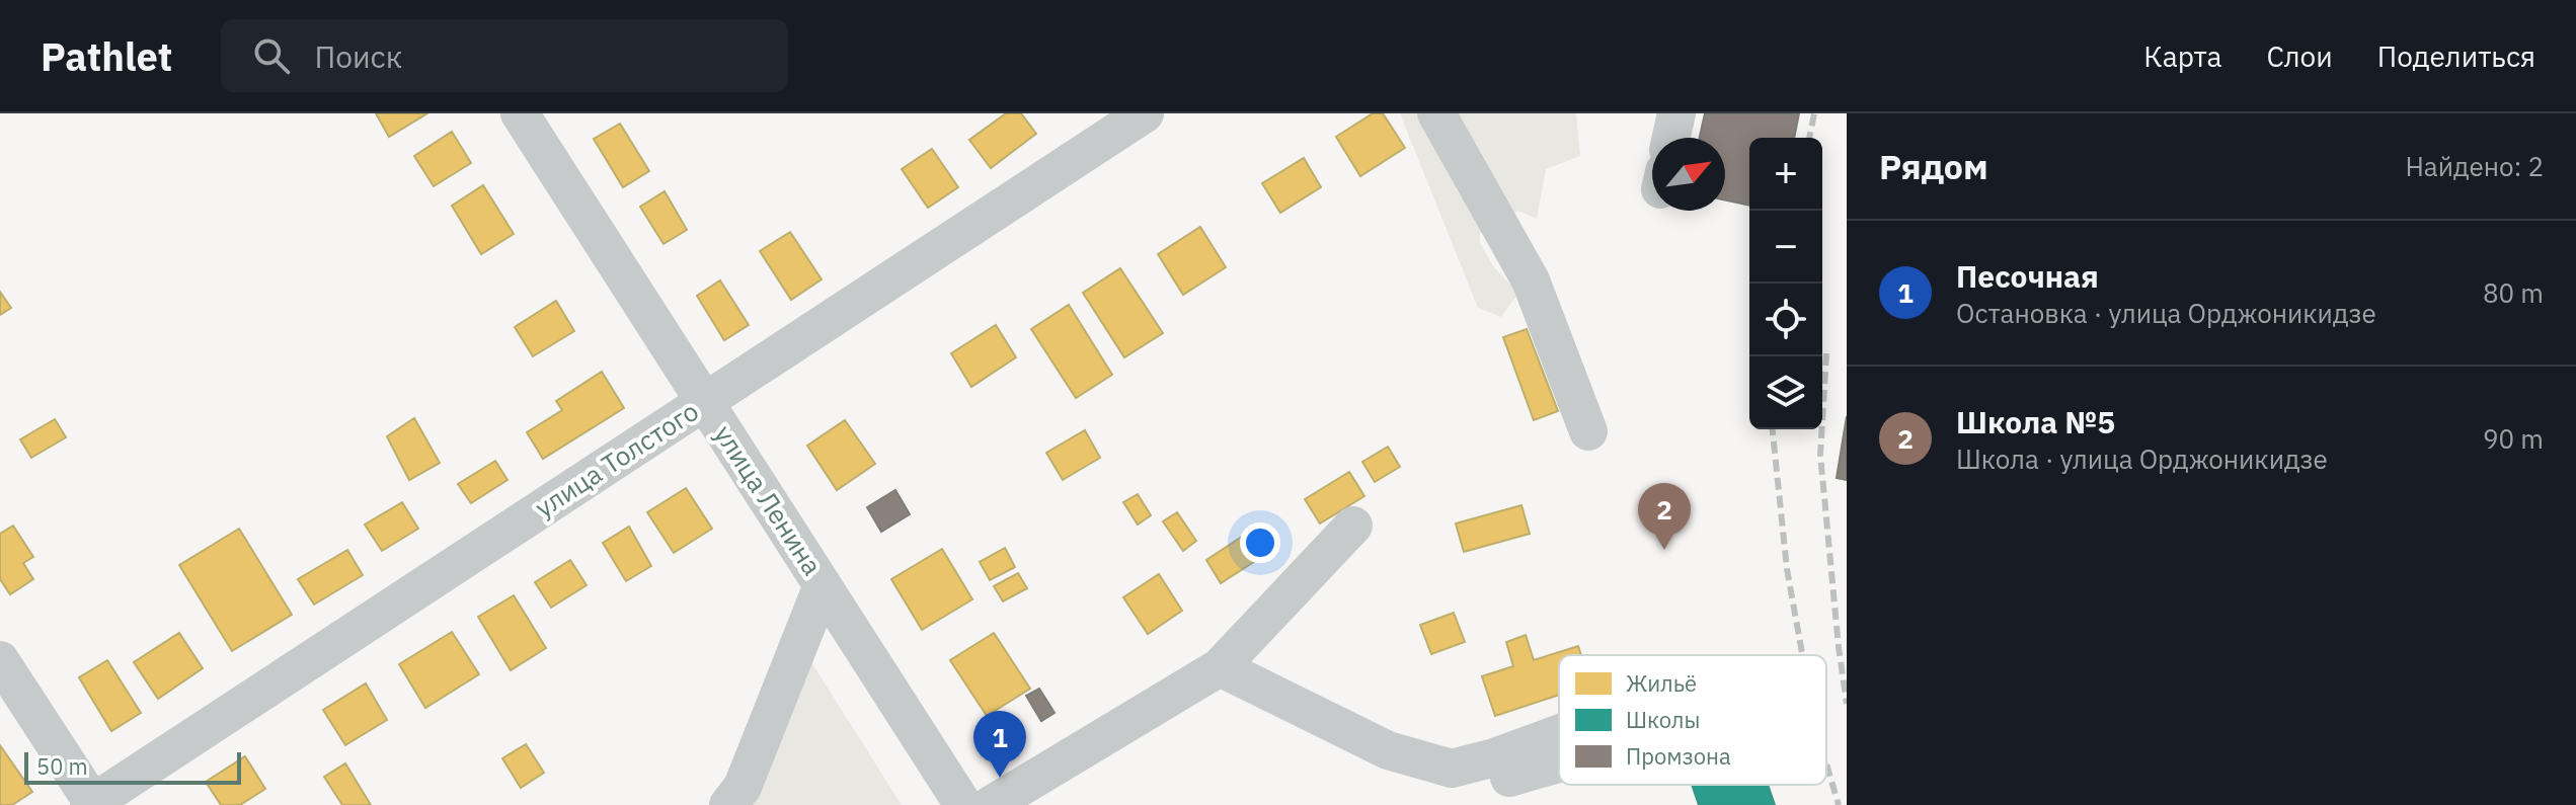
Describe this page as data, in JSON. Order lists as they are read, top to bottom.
{
  "streets": {
    "street": ["улица Толстого", "улица Ленина"]
  },
  "crossings": [
    ["улица Толстого", "улица Ленина"]
  ],
  "legend": ["Жильё", "Школы", "Промзона"],
  "scale_bar": "50 m",
  "north": "top right",
  "page": {
    "header": "Pathlet",
    "search": "Поиск",
    "nav": ["Карта", "Слои", "Поделиться"],
    "heading": ["Рядом", "Найдено: 2"],
    "map_buttons": ["+", "−"],
    "list": [
      {
        "mark": "1",
        "name": "Песочная",
        "note": "Остановка · улица Орджоникидзе",
        "value": "80 m"
      },
      {
        "mark": "2",
        "name": "Школа №5",
        "note": "Школа · улица Орджоникидзе",
        "value": "90 m"
      }
    ],
    "pins": ["2", "1"],
    "scale": "50 m"
  }
}
